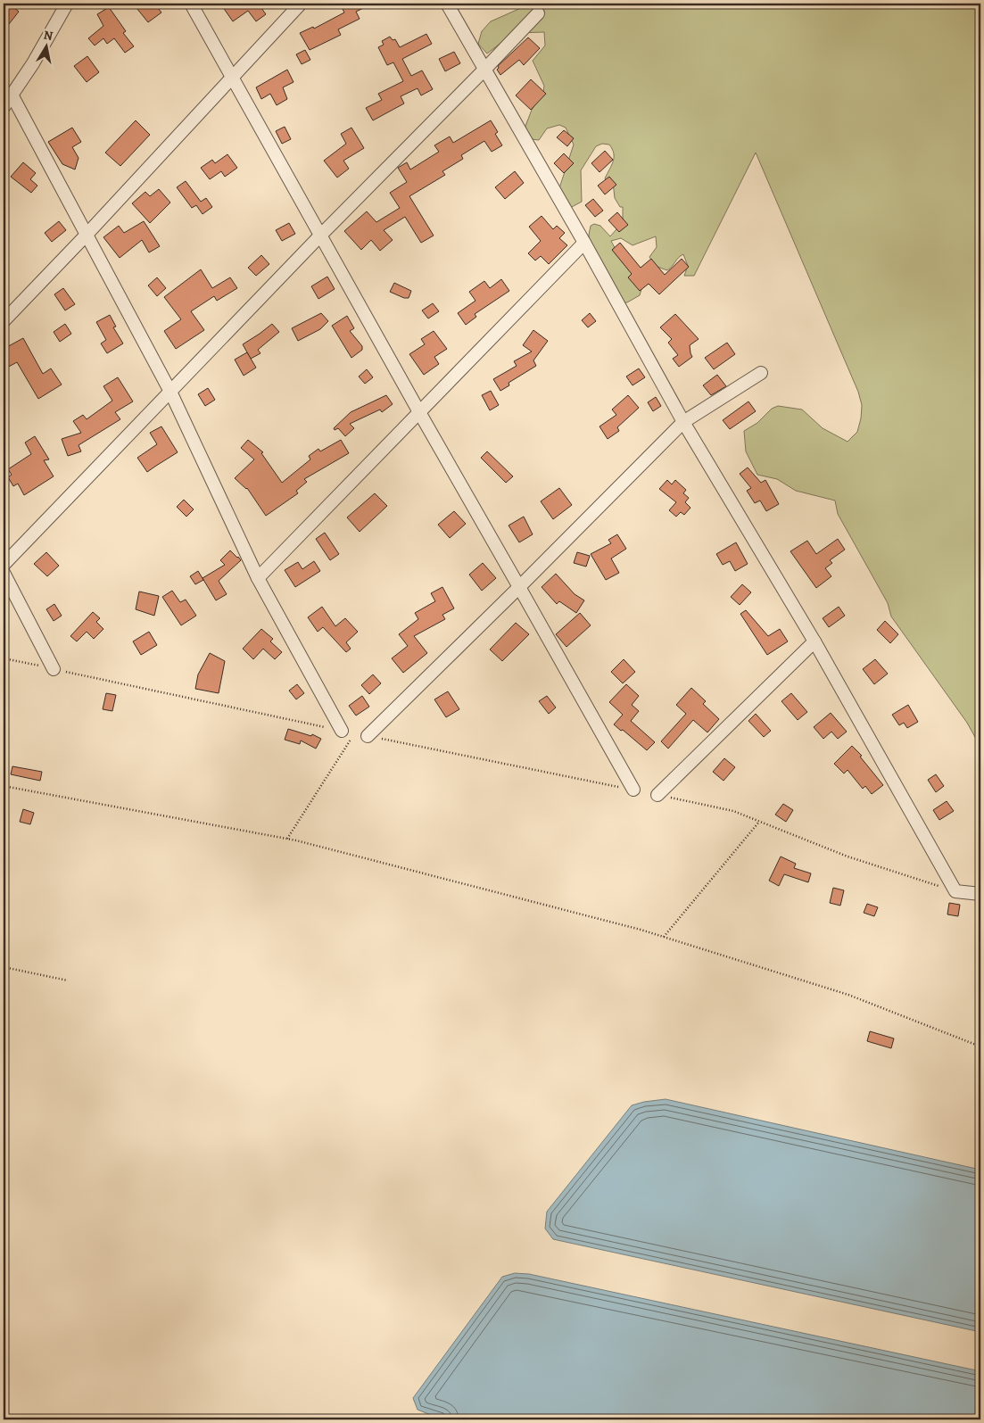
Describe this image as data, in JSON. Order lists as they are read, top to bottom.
{
  "north": "top"
}
